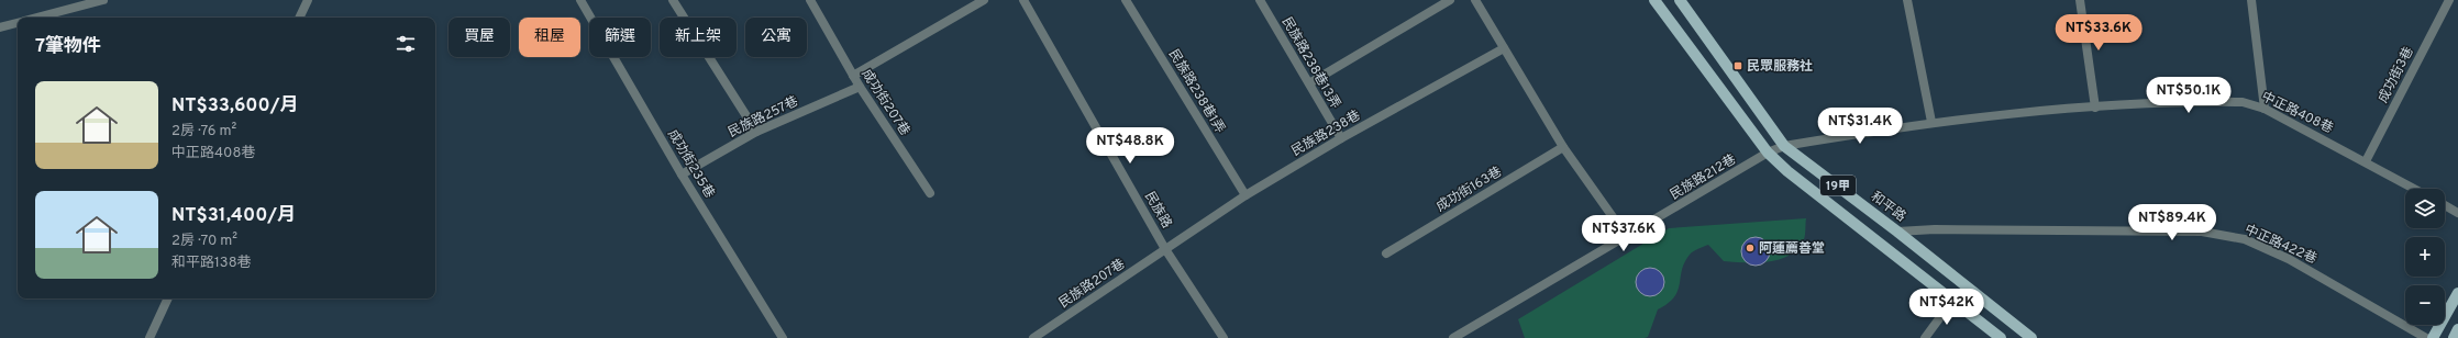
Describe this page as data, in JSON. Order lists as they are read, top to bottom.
{
  "streets": {
    "main road": ["19甲", "和平路"],
    "street": [
      "民族路238巷13弄",
      "成功街3巷",
      "民族路238巷1弄",
      "成功街207巷",
      "中正路408巷",
      "民族路257巷",
      "民族路238巷",
      "成功街235巷",
      "民族路212巷",
      "成功街163巷",
      "民族路",
      "中正路422巷",
      "民族路207巷"
    ]
  },
  "crossings": [
    ["民族路238巷13弄", "民族路238巷"],
    ["成功街3巷", "中正路408巷"],
    ["民族路238巷1弄", "民族路238巷"],
    ["成功街207巷", "民族路257巷"],
    ["中正路408巷", "民族路212巷"],
    ["中正路408巷", "和平路"],
    ["民族路257巷", "成功街235巷"],
    ["民族路238巷", "民族路"],
    ["民族路238巷", "民族路207巷"],
    ["民族路212巷", "19甲"],
    ["民族路212巷", "和平路"],
    ["和平路", "中正路422巷"],
    ["民族路", "民族路207巷"]
  ],
  "places": {
    "transit": ["民眾服務社"],
    "other": ["阿蓮薦善堂"]
  },
  "page": {
    "price": [
      "NT$33.6K",
      "NT$50.1K",
      "NT$31.4K",
      "NT$48.8K",
      "NT$89.4K",
      "NT$37.6K",
      "NT$42K"
    ],
    "chip": [
      "買屋",
      "租屋",
      "篩選",
      "新上架",
      "公寓"
    ],
    "heading": "7筆物件",
    "list": [
      {
        "name": "NT$33,600/月",
        "note": "2房 · 76 m² · 中正路408巷"
      },
      {
        "name": "NT$31,400/月",
        "note": "2房 · 70 m² · 和平路138巷"
      }
    ],
    "map_buttons": ["+", "−"]
  }
}
